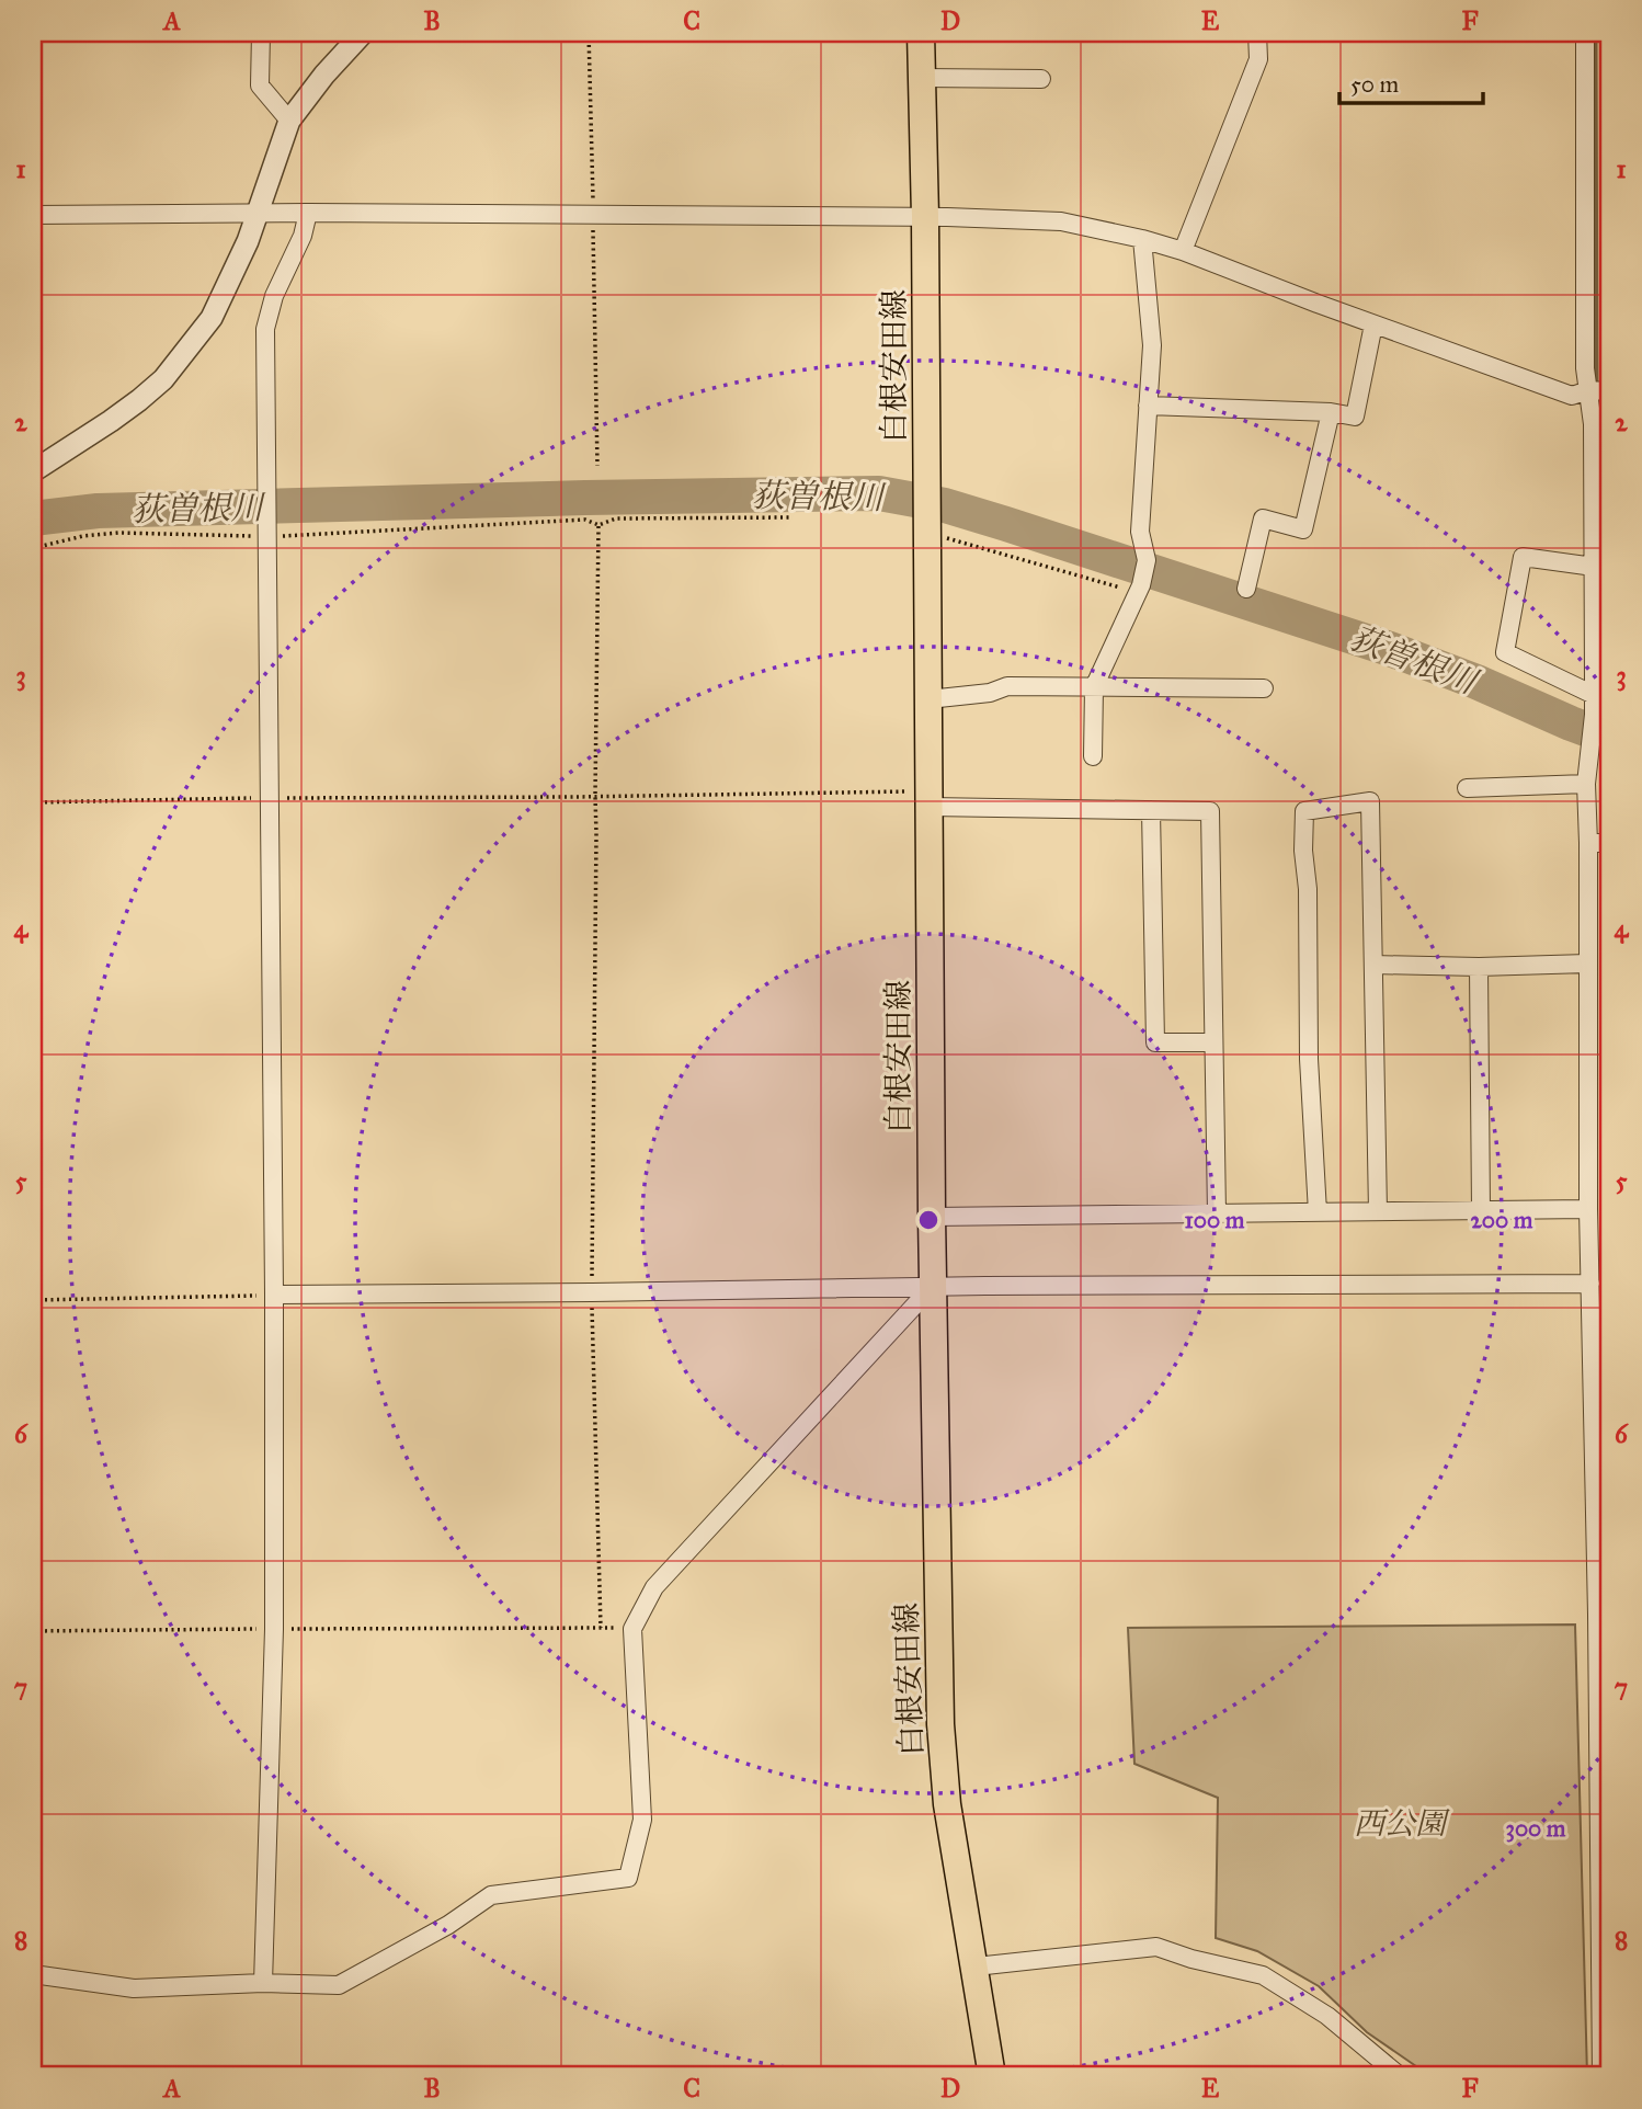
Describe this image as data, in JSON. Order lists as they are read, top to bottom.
{
  "streets": {
    "main road": ["白根安田線"]
  },
  "water": ["荻曽根川"],
  "parks": ["西公園"],
  "scale_bar": "50 m",
  "grid": {
    "columns": [
      "A",
      "B",
      "C",
      "D",
      "E",
      "F"
    ],
    "rows": [
      "1",
      "2",
      "3",
      "4",
      "5",
      "6",
      "7",
      "8"
    ]
  },
  "rings": ["100 m", "200 m", "300 m"]
}
